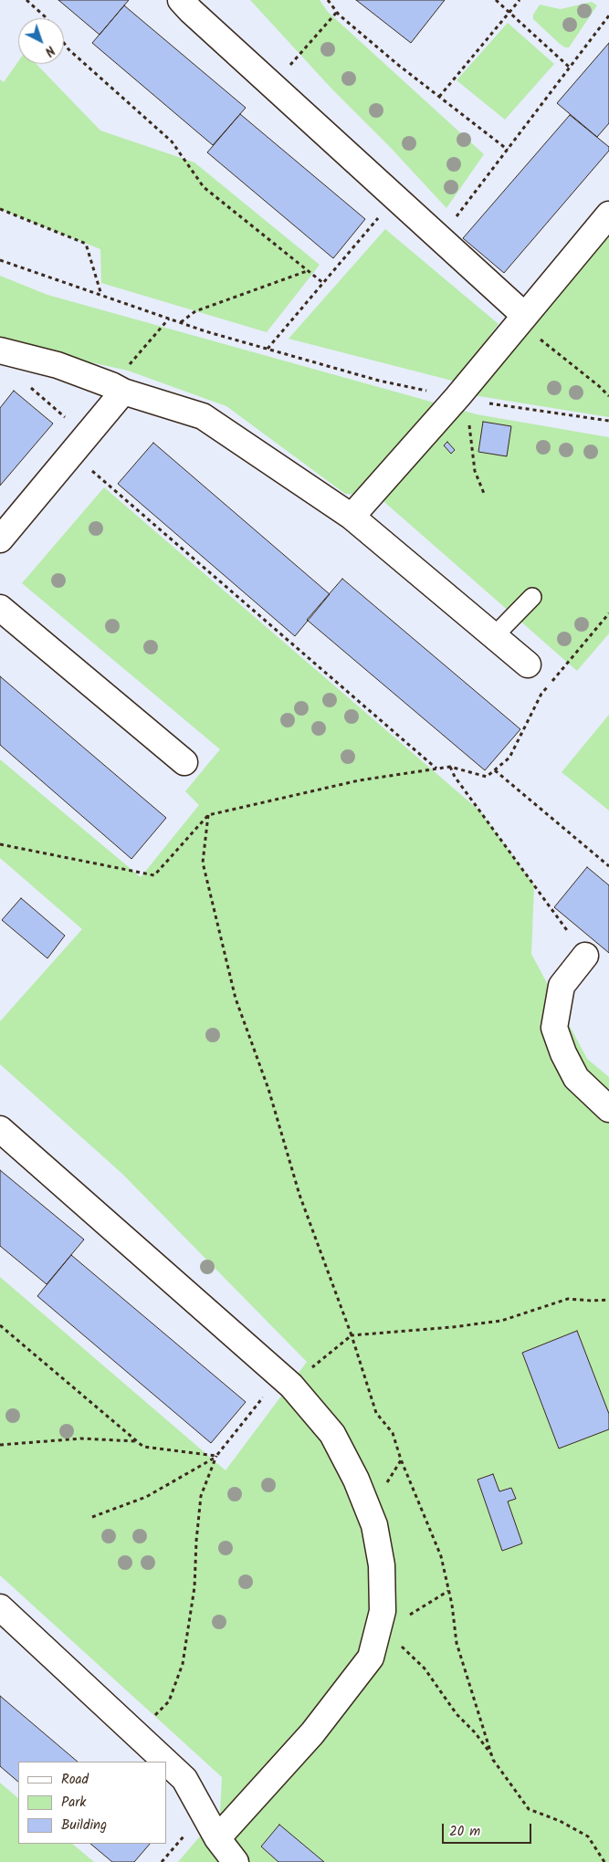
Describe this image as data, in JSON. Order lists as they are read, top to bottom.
{
  "legend": ["Road", "Park", "Building"],
  "scale_bar": "20 m",
  "north": "bottom right"
}
